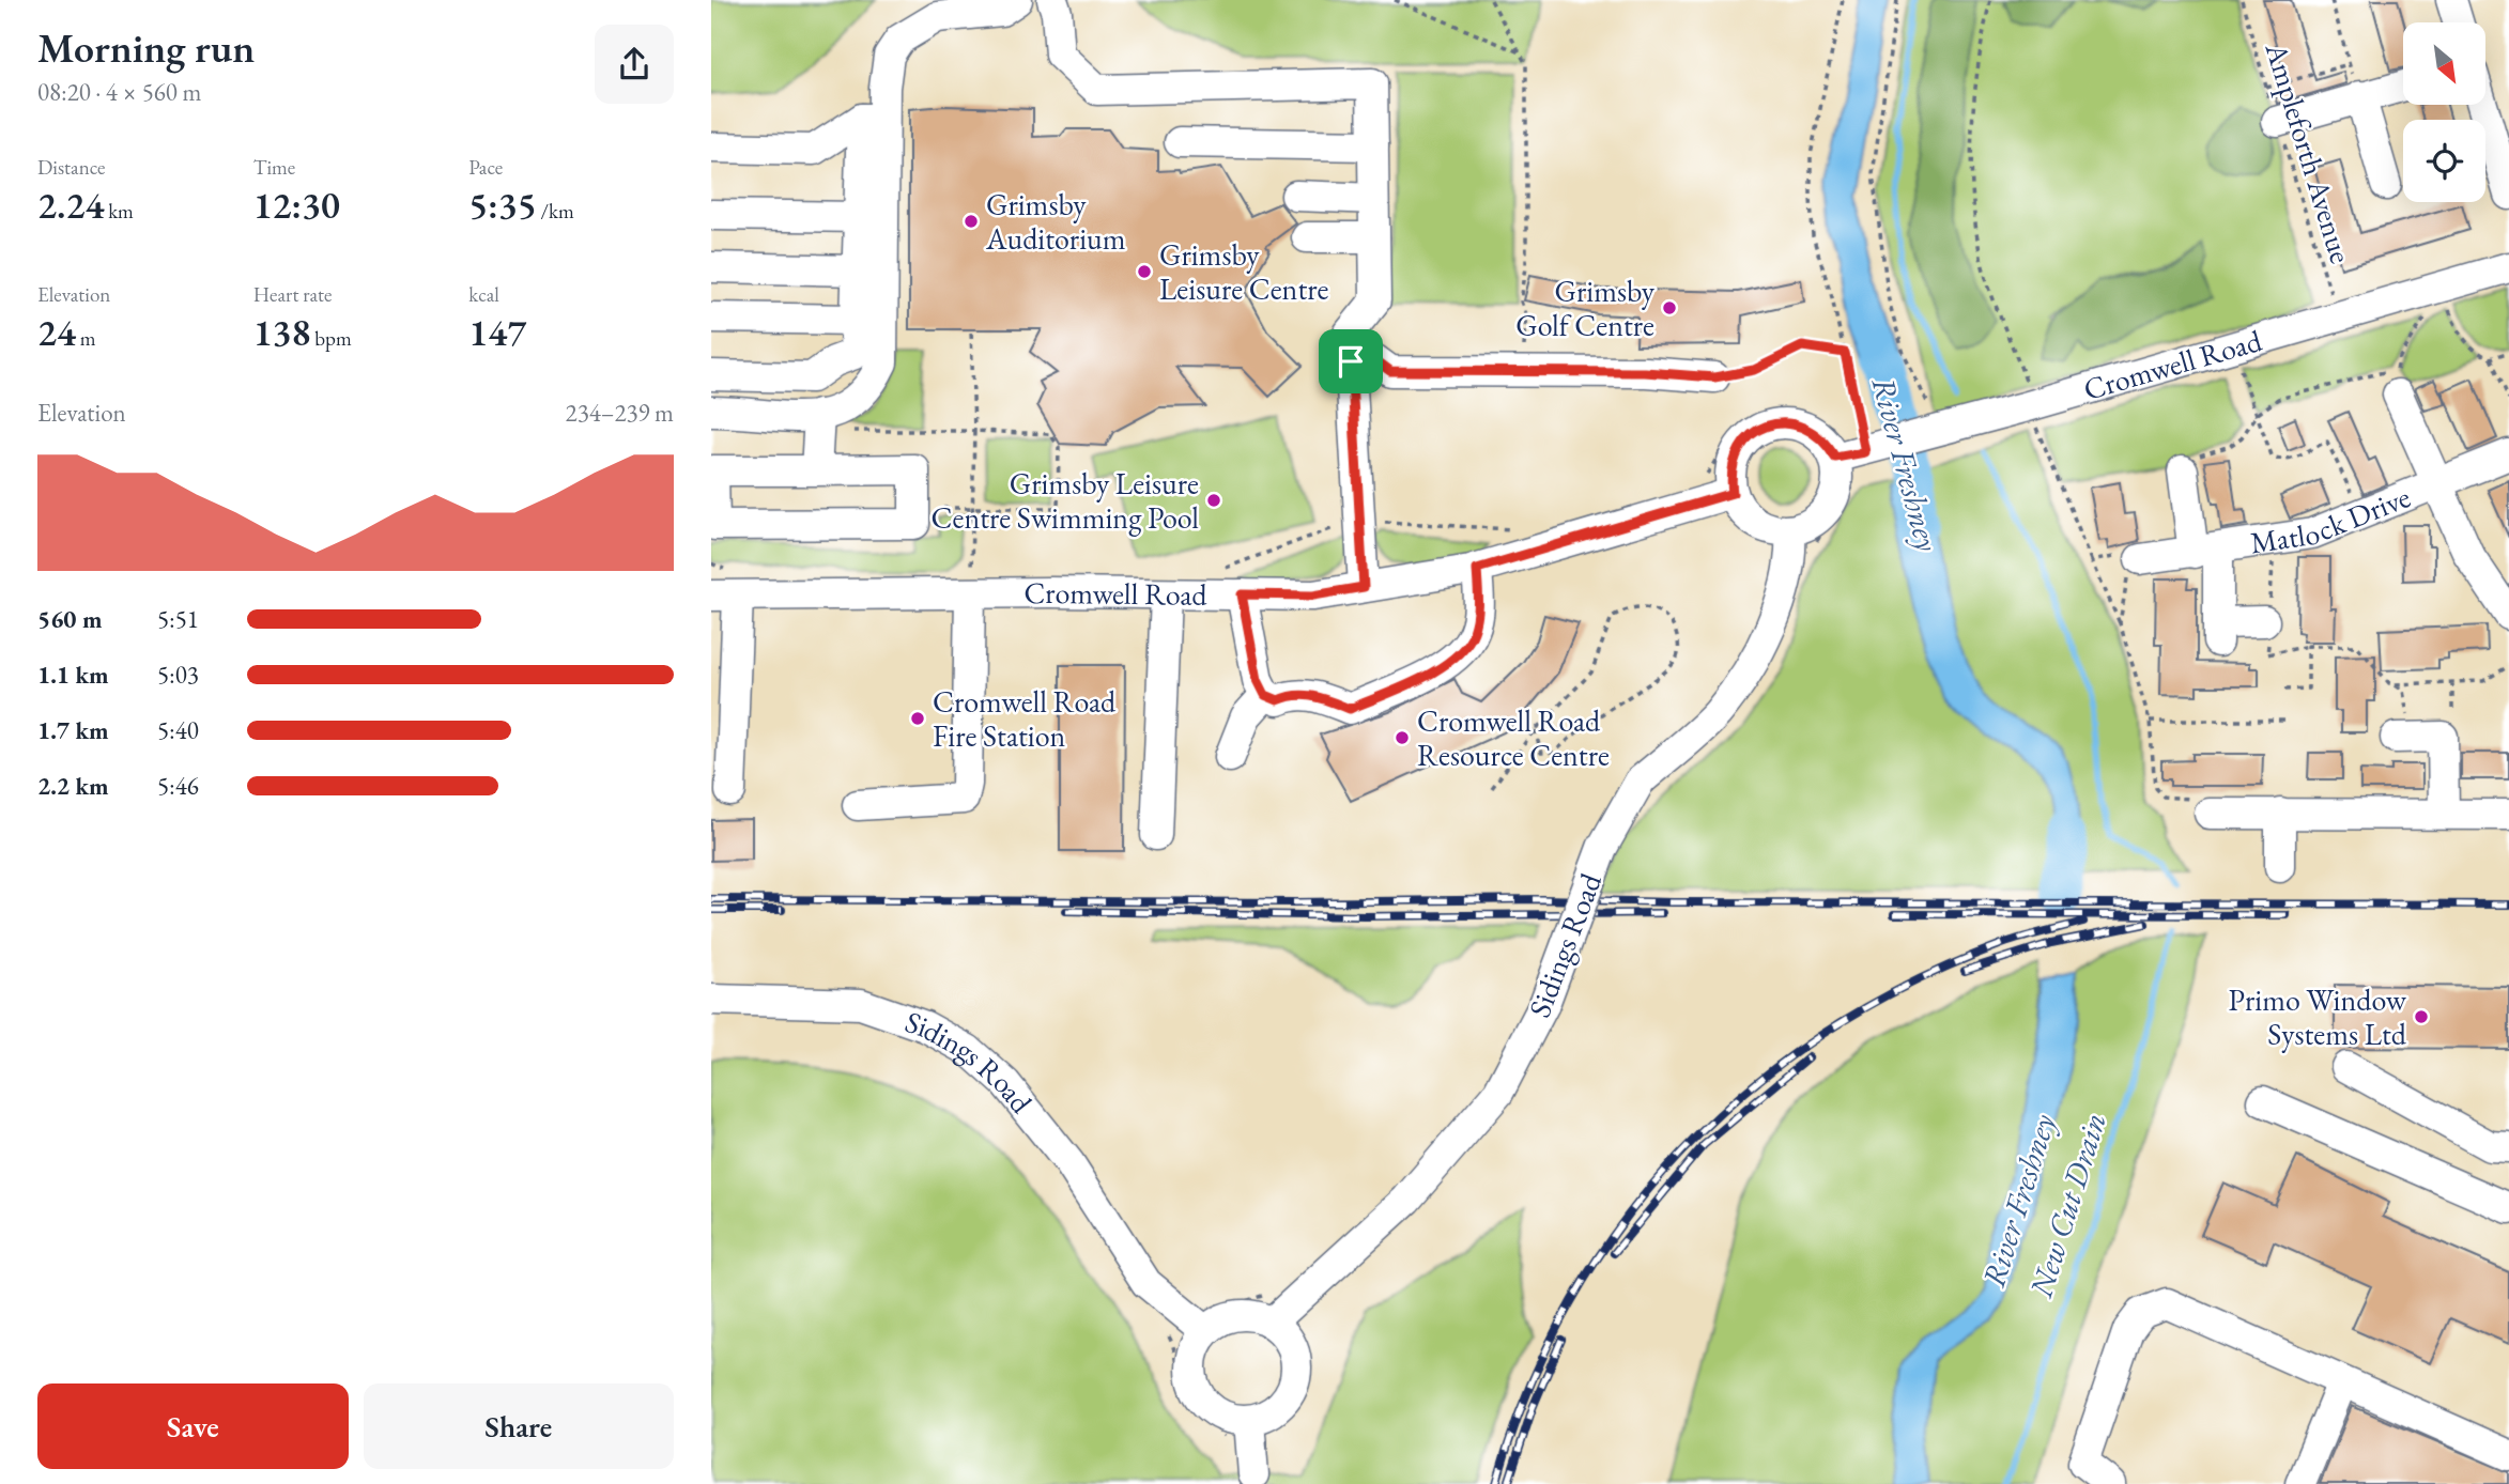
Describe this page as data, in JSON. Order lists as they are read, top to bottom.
{
  "streets": {
    "street": ["Cromwell Road", "Matlock Drive", "Sidings Road"],
    "path": ["Ampleforth Avenue"]
  },
  "crossings": [
    ["Ampleforth Avenue", "Cromwell Road"],
    ["Cromwell Road", "Sidings Road"]
  ],
  "water": ["River Freshney", "New Cut Drain"],
  "places": [
    "Grimsby Auditorium",
    "Grimsby Leisure Centre",
    "Grimsby Golf Centre",
    "Grimsby Leisure Centre Swimming Pool",
    "Cromwell Road Fire Station",
    "Cromwell Road Resource Centre",
    "Primo Window Systems Ltd"
  ],
  "north": "bottom right",
  "page": {
    "heading": ["Morning run", "08:20 · 4 × 560 m"],
    "stats": [
      ["Distance", "2.24 km"],
      ["Time", "12:30"],
      ["Pace", "5:35 /km"],
      ["Elevation", "24 m"],
      ["Heart rate", "138 bpm"],
      ["kcal", "147"]
    ],
    "chart": ["Elevation", "234–239 m"],
    "list": [
      {
        "name": "560 m",
        "note": "5:51"
      },
      {
        "name": "1.1 km",
        "note": "5:03"
      },
      {
        "name": "1.7 km",
        "note": "5:40"
      },
      {
        "name": "2.2 km",
        "note": "5:46"
      }
    ],
    "buttons": ["Save", "Share"]
  }
}
